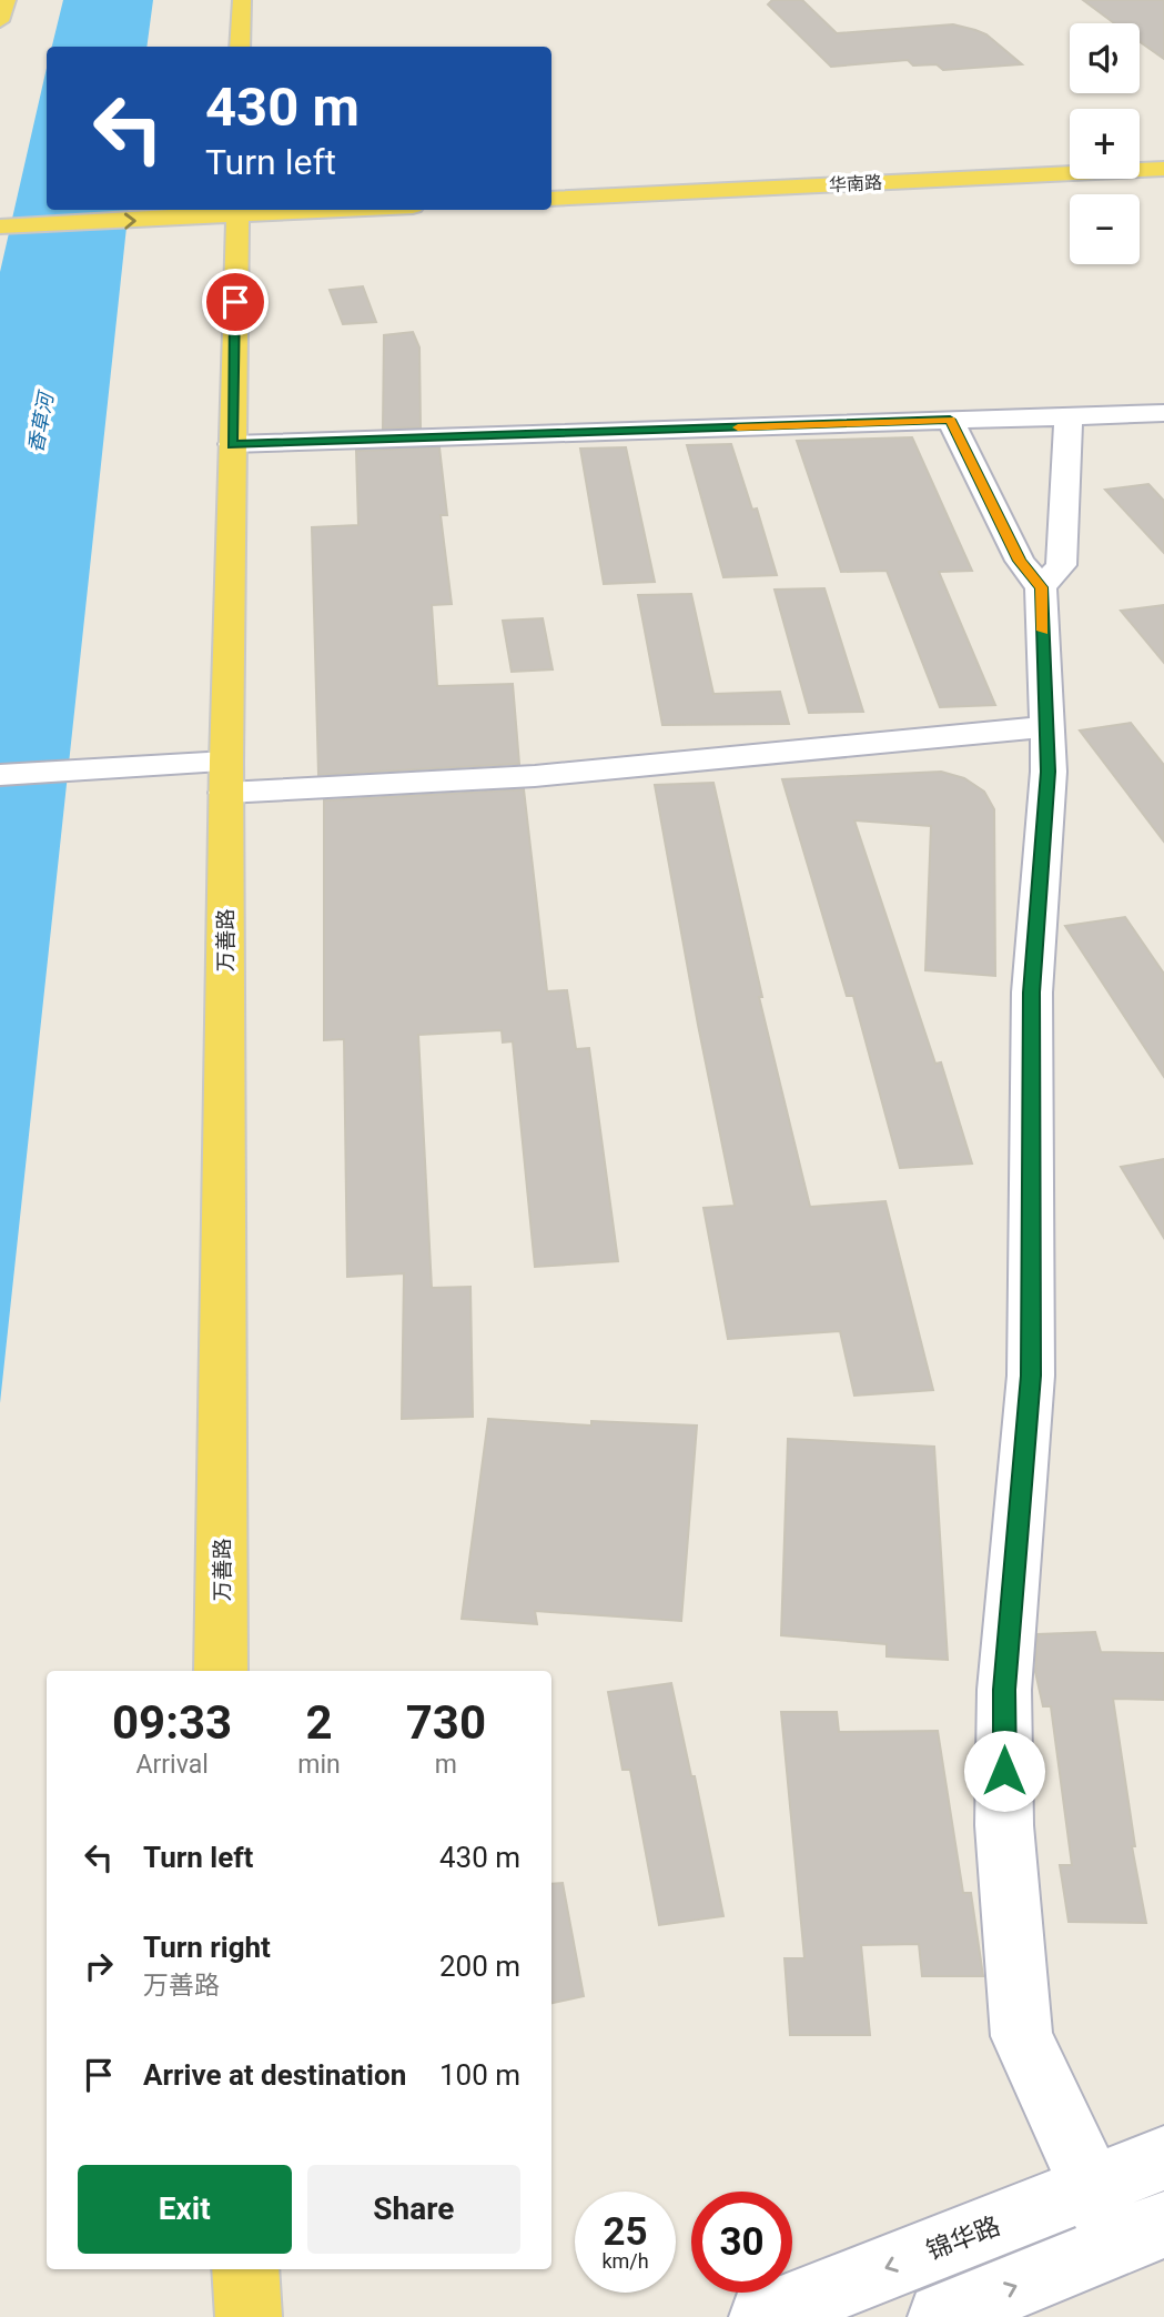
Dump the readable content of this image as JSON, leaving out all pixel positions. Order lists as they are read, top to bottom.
{
  "streets": {
    "main road": ["华南路", "万善路"],
    "street": ["锦华路"]
  },
  "water": ["香草河"],
  "page": {
    "map_buttons": ["+", "−"],
    "turn": ["430 m", "Turn left"],
    "eta": [
      "09:33",
      "Arrival",
      "2",
      "min",
      "730",
      "m"
    ],
    "list": [
      {
        "name": "Turn left",
        "value": "430 m"
      },
      {
        "name": "Turn right",
        "note": "万善路",
        "value": "200 m"
      },
      {
        "name": "Arrive at destination",
        "value": "100 m"
      }
    ],
    "buttons": ["Exit", "Share"],
    "speed": "25 km/h",
    "limit": "30"
  }
}
